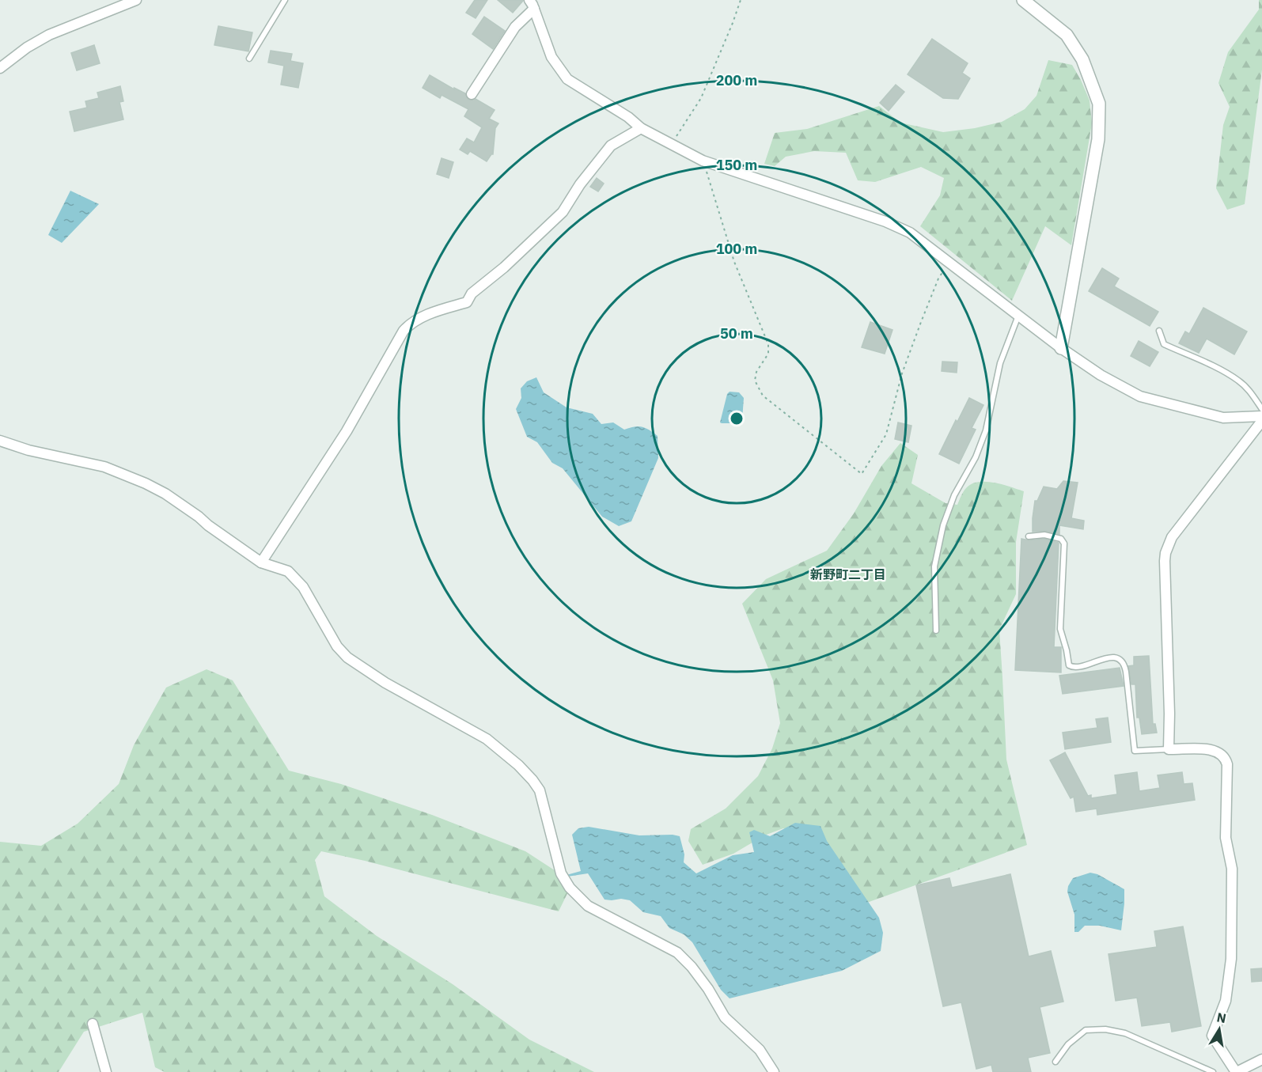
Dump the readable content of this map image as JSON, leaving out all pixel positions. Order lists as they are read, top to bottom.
{
  "districts": ["新野町二丁目"],
  "north": "top",
  "rings": [
    "200 m",
    "150 m",
    "100 m",
    "50 m"
  ]
}
